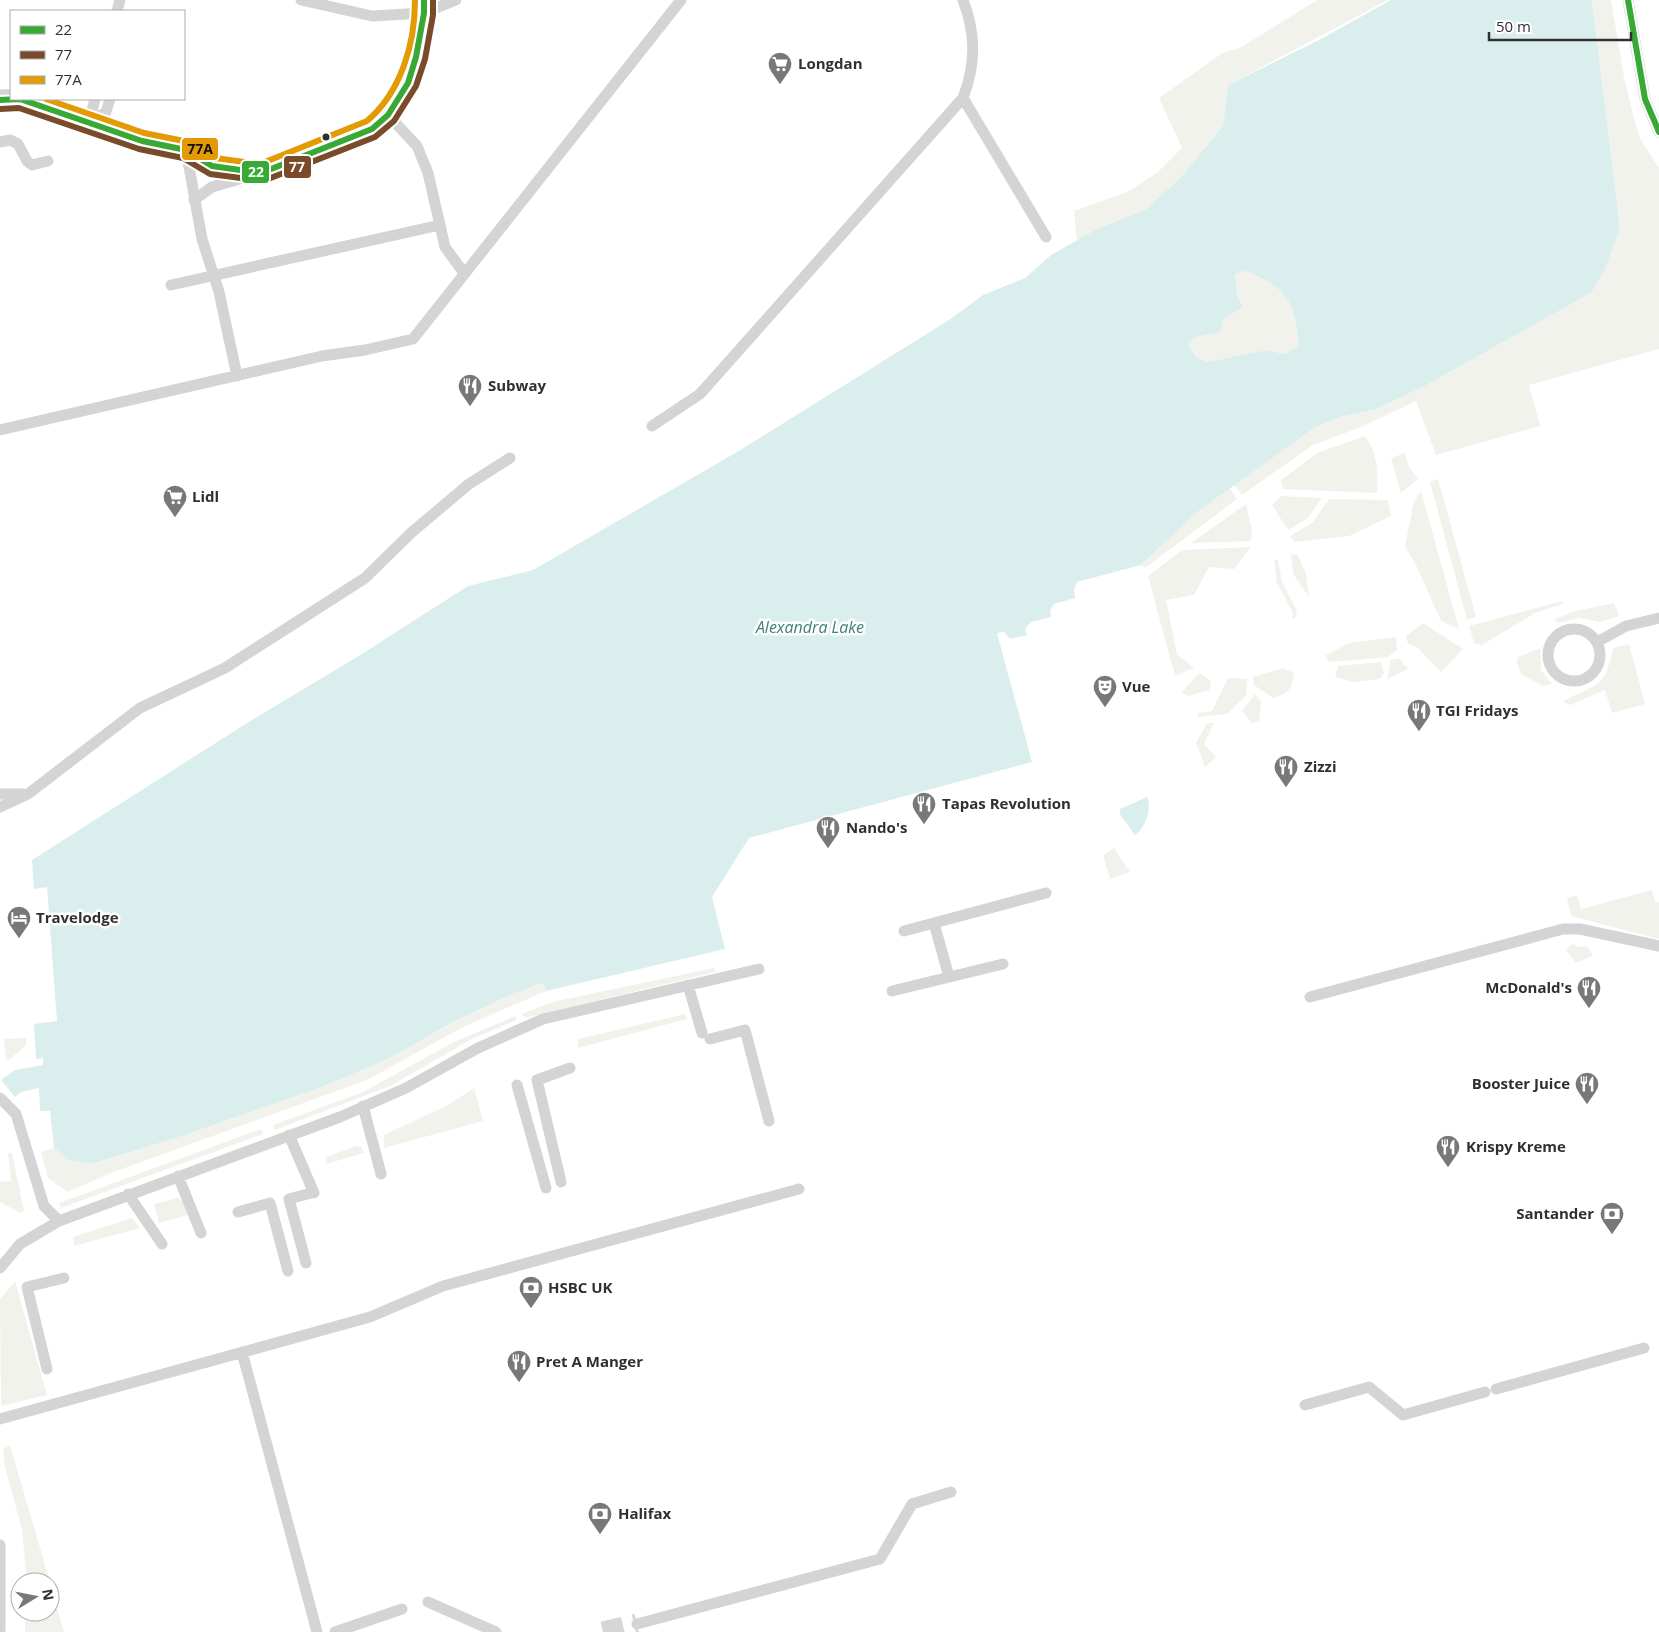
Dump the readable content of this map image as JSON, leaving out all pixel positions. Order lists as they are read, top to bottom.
{
  "water": ["Alexandra Lake"],
  "places": {
    "supermarket": ["Longdan", "Lidl"],
    "restaurant": [
      "Subway",
      "TGI Fridays",
      "Zizzi",
      "Tapas Revolution",
      "Nando's",
      "McDonald's",
      "Booster Juice",
      "Krispy Kreme",
      "Pret A Manger"
    ],
    "theatre": ["Vue"],
    "hotel": ["Travelodge"],
    "bank": ["Santander", "HSBC UK", "Halifax"]
  },
  "lines": ["transit line 22", "transit line 77", "transit line 77A"],
  "legend": ["22", "77", "77A"],
  "scale_bar": "50 m",
  "north": "right"
}
